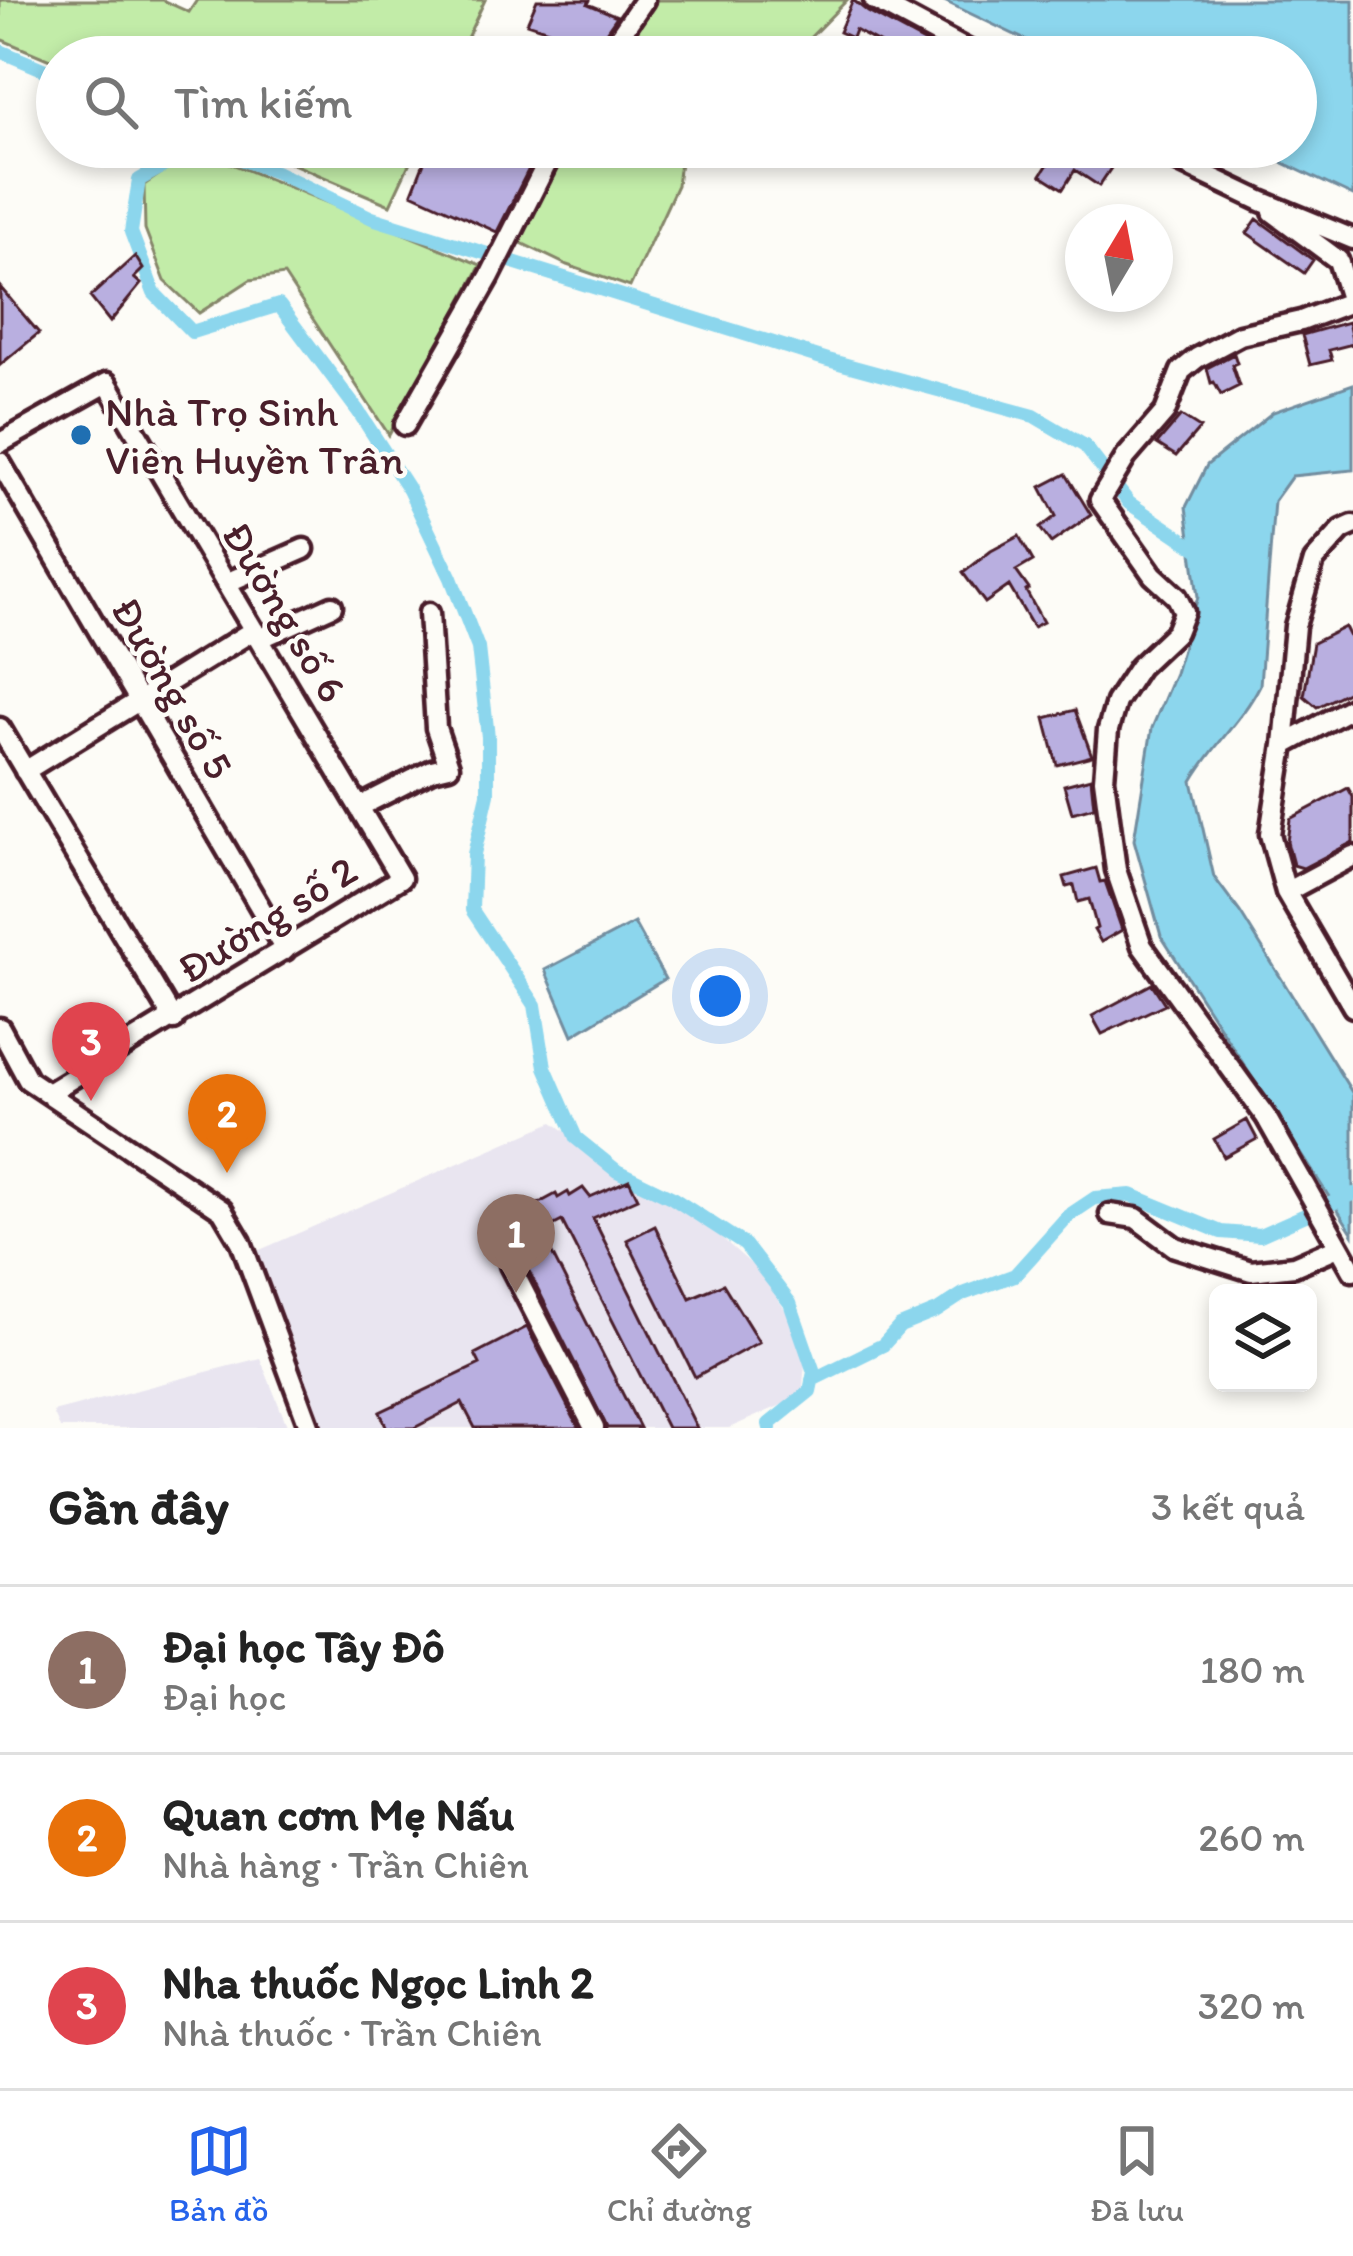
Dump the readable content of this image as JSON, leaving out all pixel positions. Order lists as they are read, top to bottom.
{
  "streets": {
    "street": ["Đường số 6", "Đường số 5", "Đường số 2"]
  },
  "crossings": [
    ["Đường số 6", "Đường số 2"],
    ["Đường số 5", "Đường số 2"]
  ],
  "places": ["Nhà Trọ Sinh Viên Huyền Trân"],
  "north": "top",
  "page": {
    "search": "Tìm kiếm",
    "pins": ["3", "2", "1"],
    "heading": ["Gần đây", "3 kết quả"],
    "list": [
      {
        "mark": "1",
        "name": "Đại học Tây Đô",
        "note": "Đại học",
        "value": "180 m"
      },
      {
        "mark": "2",
        "name": "Quan cơm Mẹ Nấu",
        "note": "Nhà hàng · Trần Chiên",
        "value": "260 m"
      },
      {
        "mark": "3",
        "name": "Nha thuốc Ngọc Linh 2",
        "note": "Nhà thuốc · Trần Chiên",
        "value": "320 m"
      }
    ],
    "nav": ["Bản đồ", "Chỉ đường", "Đã lưu"]
  }
}
